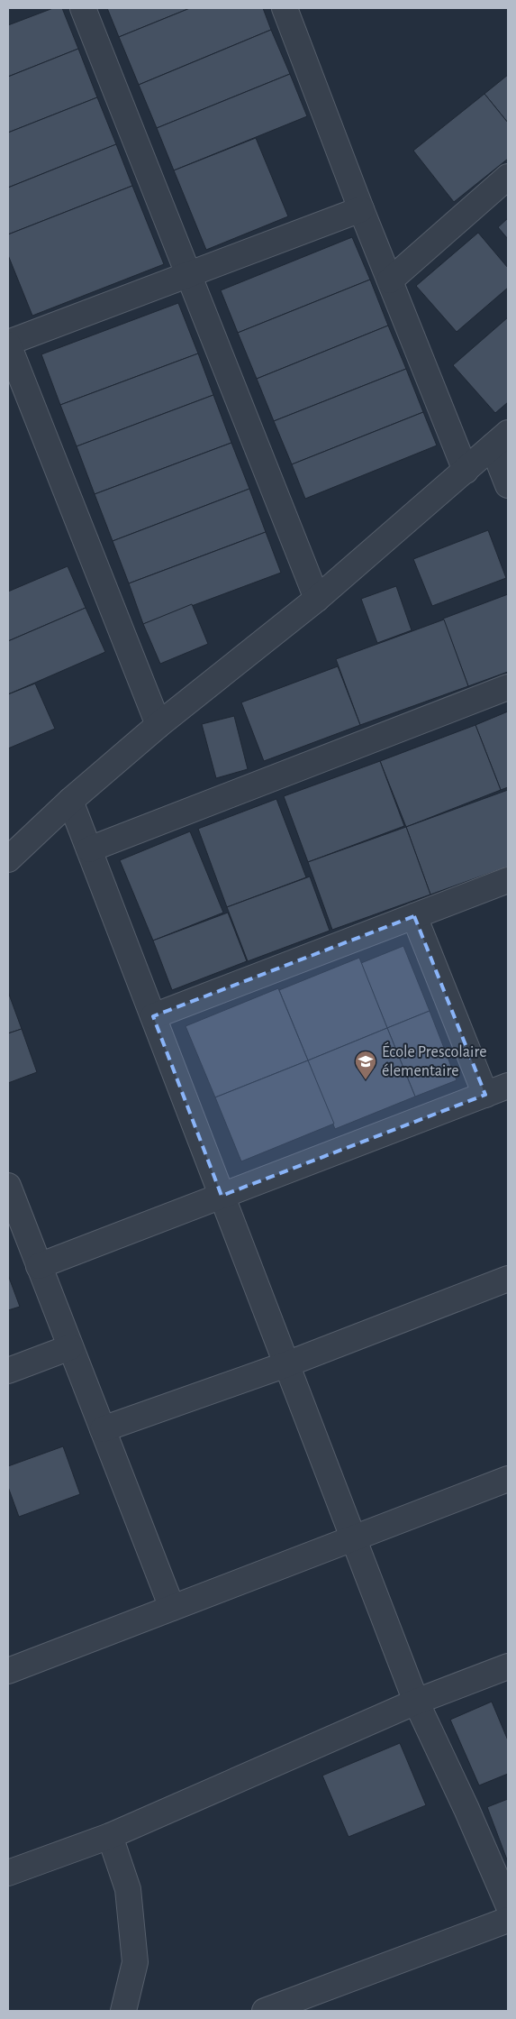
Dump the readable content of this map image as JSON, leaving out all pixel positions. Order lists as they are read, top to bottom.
{
  "places": {
    "school or university": ["École Prescolaire élementaire"]
  }
}
